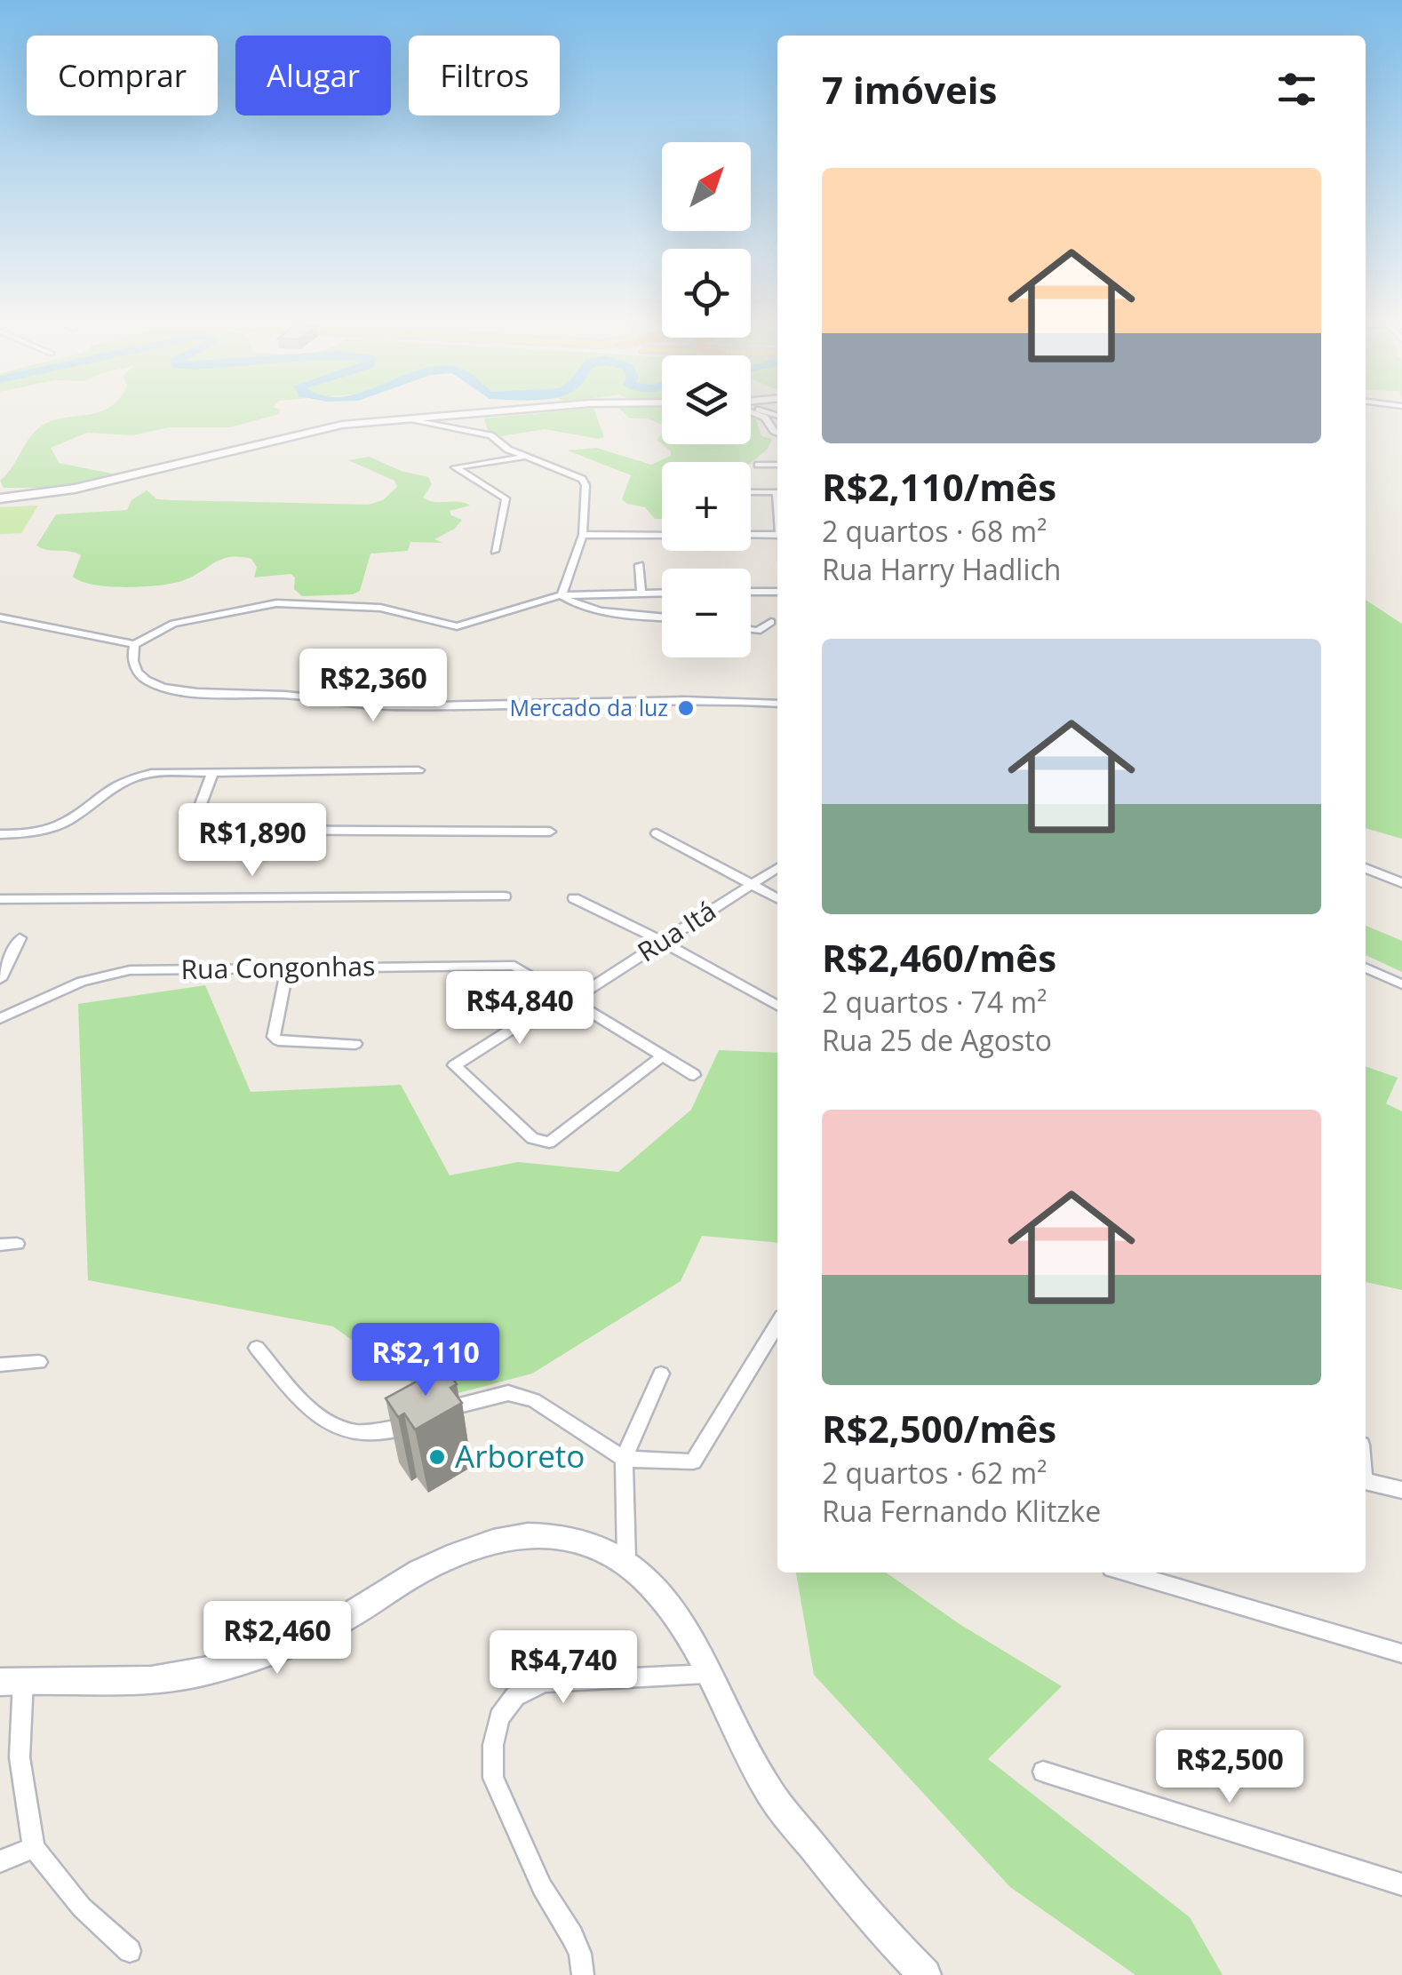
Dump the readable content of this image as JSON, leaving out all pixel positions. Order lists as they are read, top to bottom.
{
  "streets": {
    "street": ["Rua Itá", "Rua Congonhas"]
  },
  "crossings": [
    ["Rua Itá", "Rua Congonhas"]
  ],
  "places": ["Mercado da luz", "Arboreto"],
  "north": "top right",
  "page": {
    "chip": ["Comprar", "Alugar", "Filtros"],
    "heading": "7 imóveis",
    "map_buttons": ["+", "−"],
    "list": [
      {
        "name": "R$2,110/mês",
        "note": "2 quartos · 68 m² · Rua Harry Hadlich"
      },
      {
        "name": "R$2,460/mês",
        "note": "2 quartos · 74 m² · Rua 25 de Agosto"
      },
      {
        "name": "R$2,500/mês",
        "note": "2 quartos · 62 m² · Rua Fernando Klitzke"
      }
    ],
    "price": [
      "R$2,360",
      "R$1,890",
      "R$4,840",
      "R$2,110",
      "R$2,460",
      "R$4,740",
      "R$2,500"
    ]
  }
}
